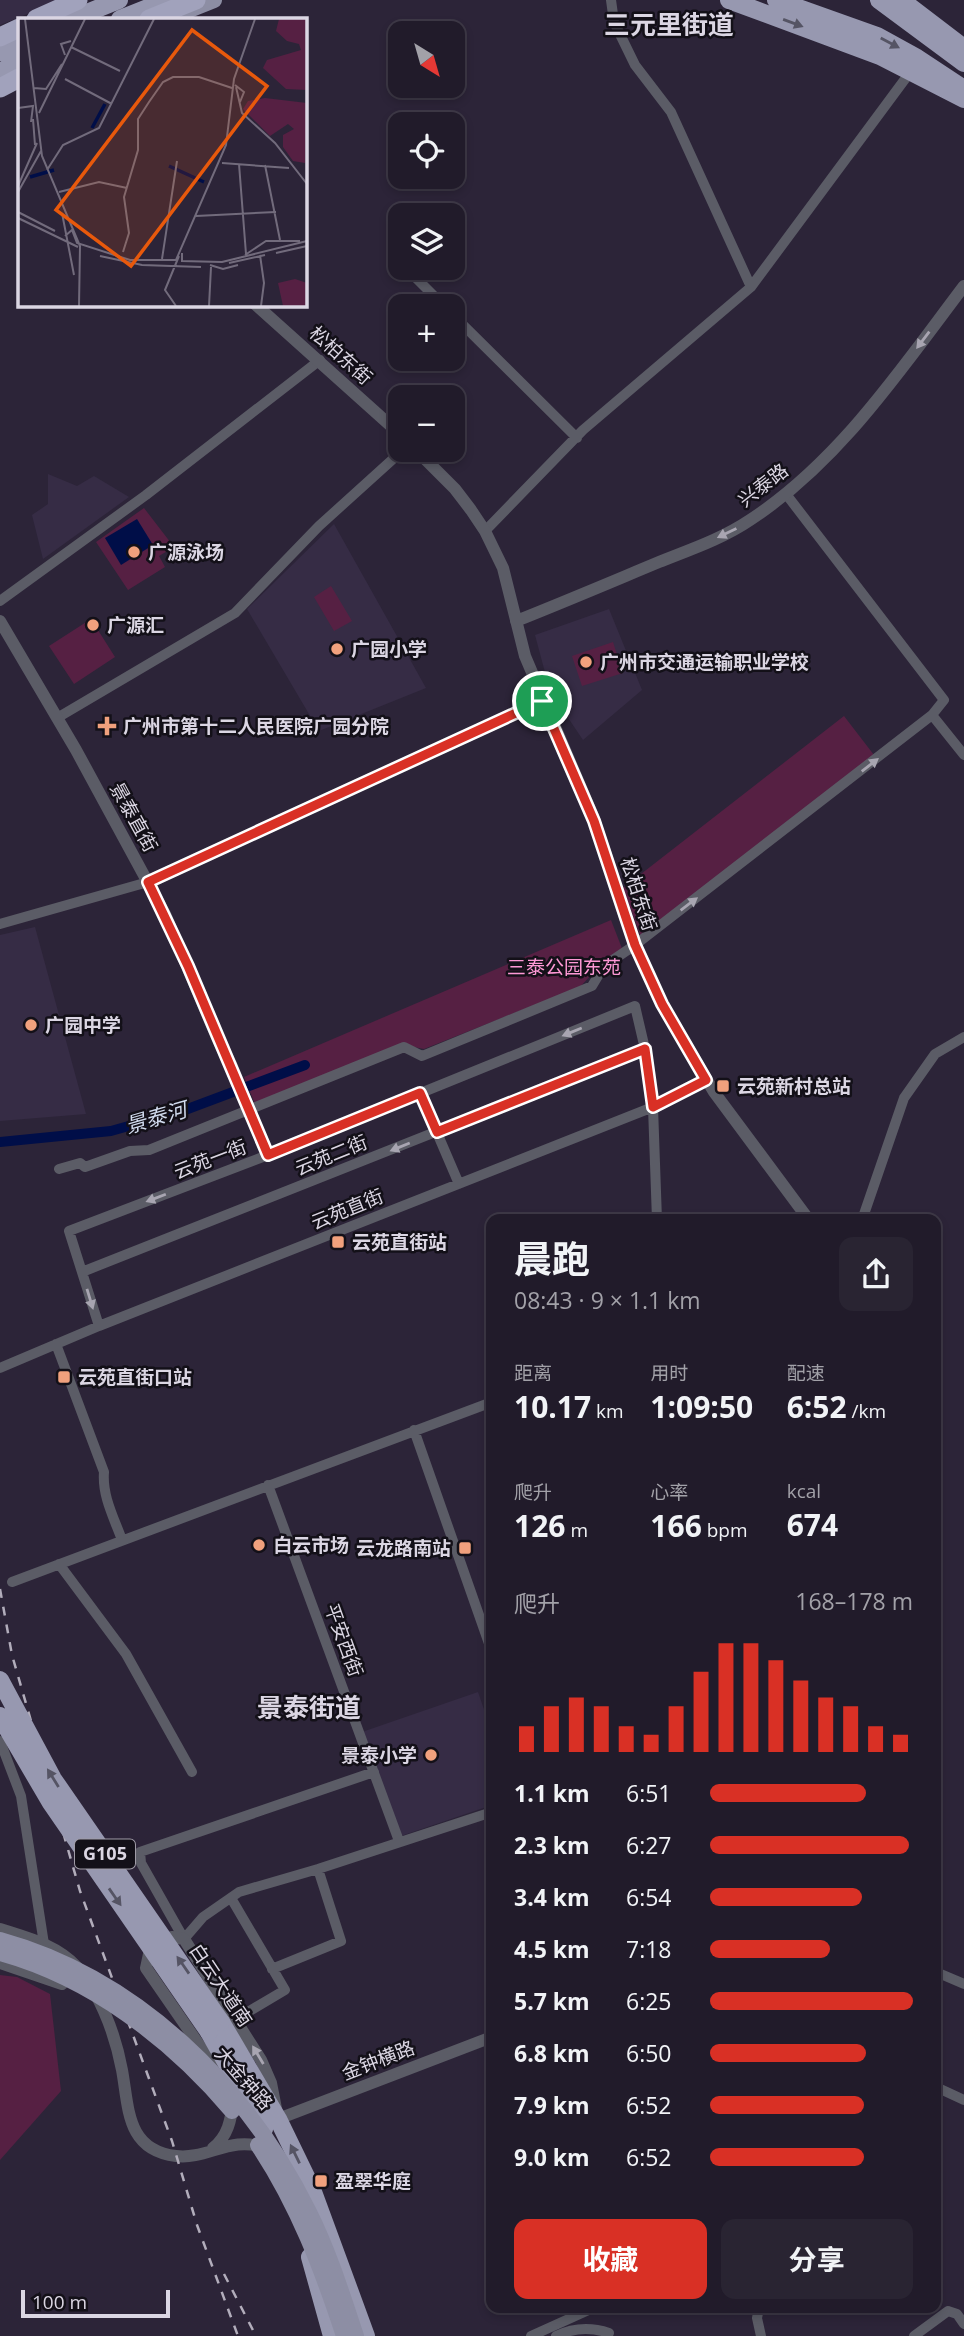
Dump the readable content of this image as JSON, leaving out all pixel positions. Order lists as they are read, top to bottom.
{
  "streets": {
    "highway": ["G105", "白云大道南"],
    "main road": ["大金钟路"],
    "street": [
      "松柏东街",
      "兴泰路",
      "景泰直街",
      "云苑二街",
      "云苑一街",
      "云苑直街",
      "平安西街",
      "金钟横路"
    ]
  },
  "crossings": [
    ["松柏东街", "兴泰路"],
    ["松柏东街", "云苑直街"],
    ["景泰直街", "云苑一街"],
    ["云苑二街", "云苑一街"],
    ["白云大道南", "金钟横路"]
  ],
  "one_way": ["兴泰路"],
  "districts": ["三元里街道", "景泰街道"],
  "water": ["景泰河"],
  "parks": ["三泰公园东苑"],
  "places": {
    "other": [
      "广源泳场",
      "广源汇",
      "广园小学",
      "广州市交通运输职业学校",
      "广园中学",
      "白云市场",
      "景泰小学"
    ],
    "health": ["广州市第十二人民医院广园分院"],
    "transit": [
      "云苑新村总站",
      "云苑直街站",
      "云苑直街口站",
      "云龙路南站",
      "盈翠华庭"
    ]
  },
  "scale_bar": "100 m",
  "north": "bottom right",
  "page": {
    "map_buttons": ["+", "−"],
    "heading": ["晨跑", "08:43 · 9 × 1.1 km"],
    "stats": [
      ["距离", "10.17 km"],
      ["用时", "1:09:50"],
      ["配速", "6:52 /km"],
      ["爬升", "126 m"],
      ["心率", "166 bpm"],
      ["kcal", "674"]
    ],
    "chart": ["爬升", "168–178 m"],
    "list": [
      {
        "name": "1.1 km",
        "note": "6:51"
      },
      {
        "name": "2.3 km",
        "note": "6:27"
      },
      {
        "name": "3.4 km",
        "note": "6:54"
      },
      {
        "name": "4.5 km",
        "note": "7:18"
      },
      {
        "name": "5.7 km",
        "note": "6:25"
      },
      {
        "name": "6.8 km",
        "note": "6:50"
      },
      {
        "name": "7.9 km",
        "note": "6:52"
      },
      {
        "name": "9.0 km",
        "note": "6:52"
      }
    ],
    "buttons": ["收藏", "分享"],
    "scale": "100 m"
  }
}
